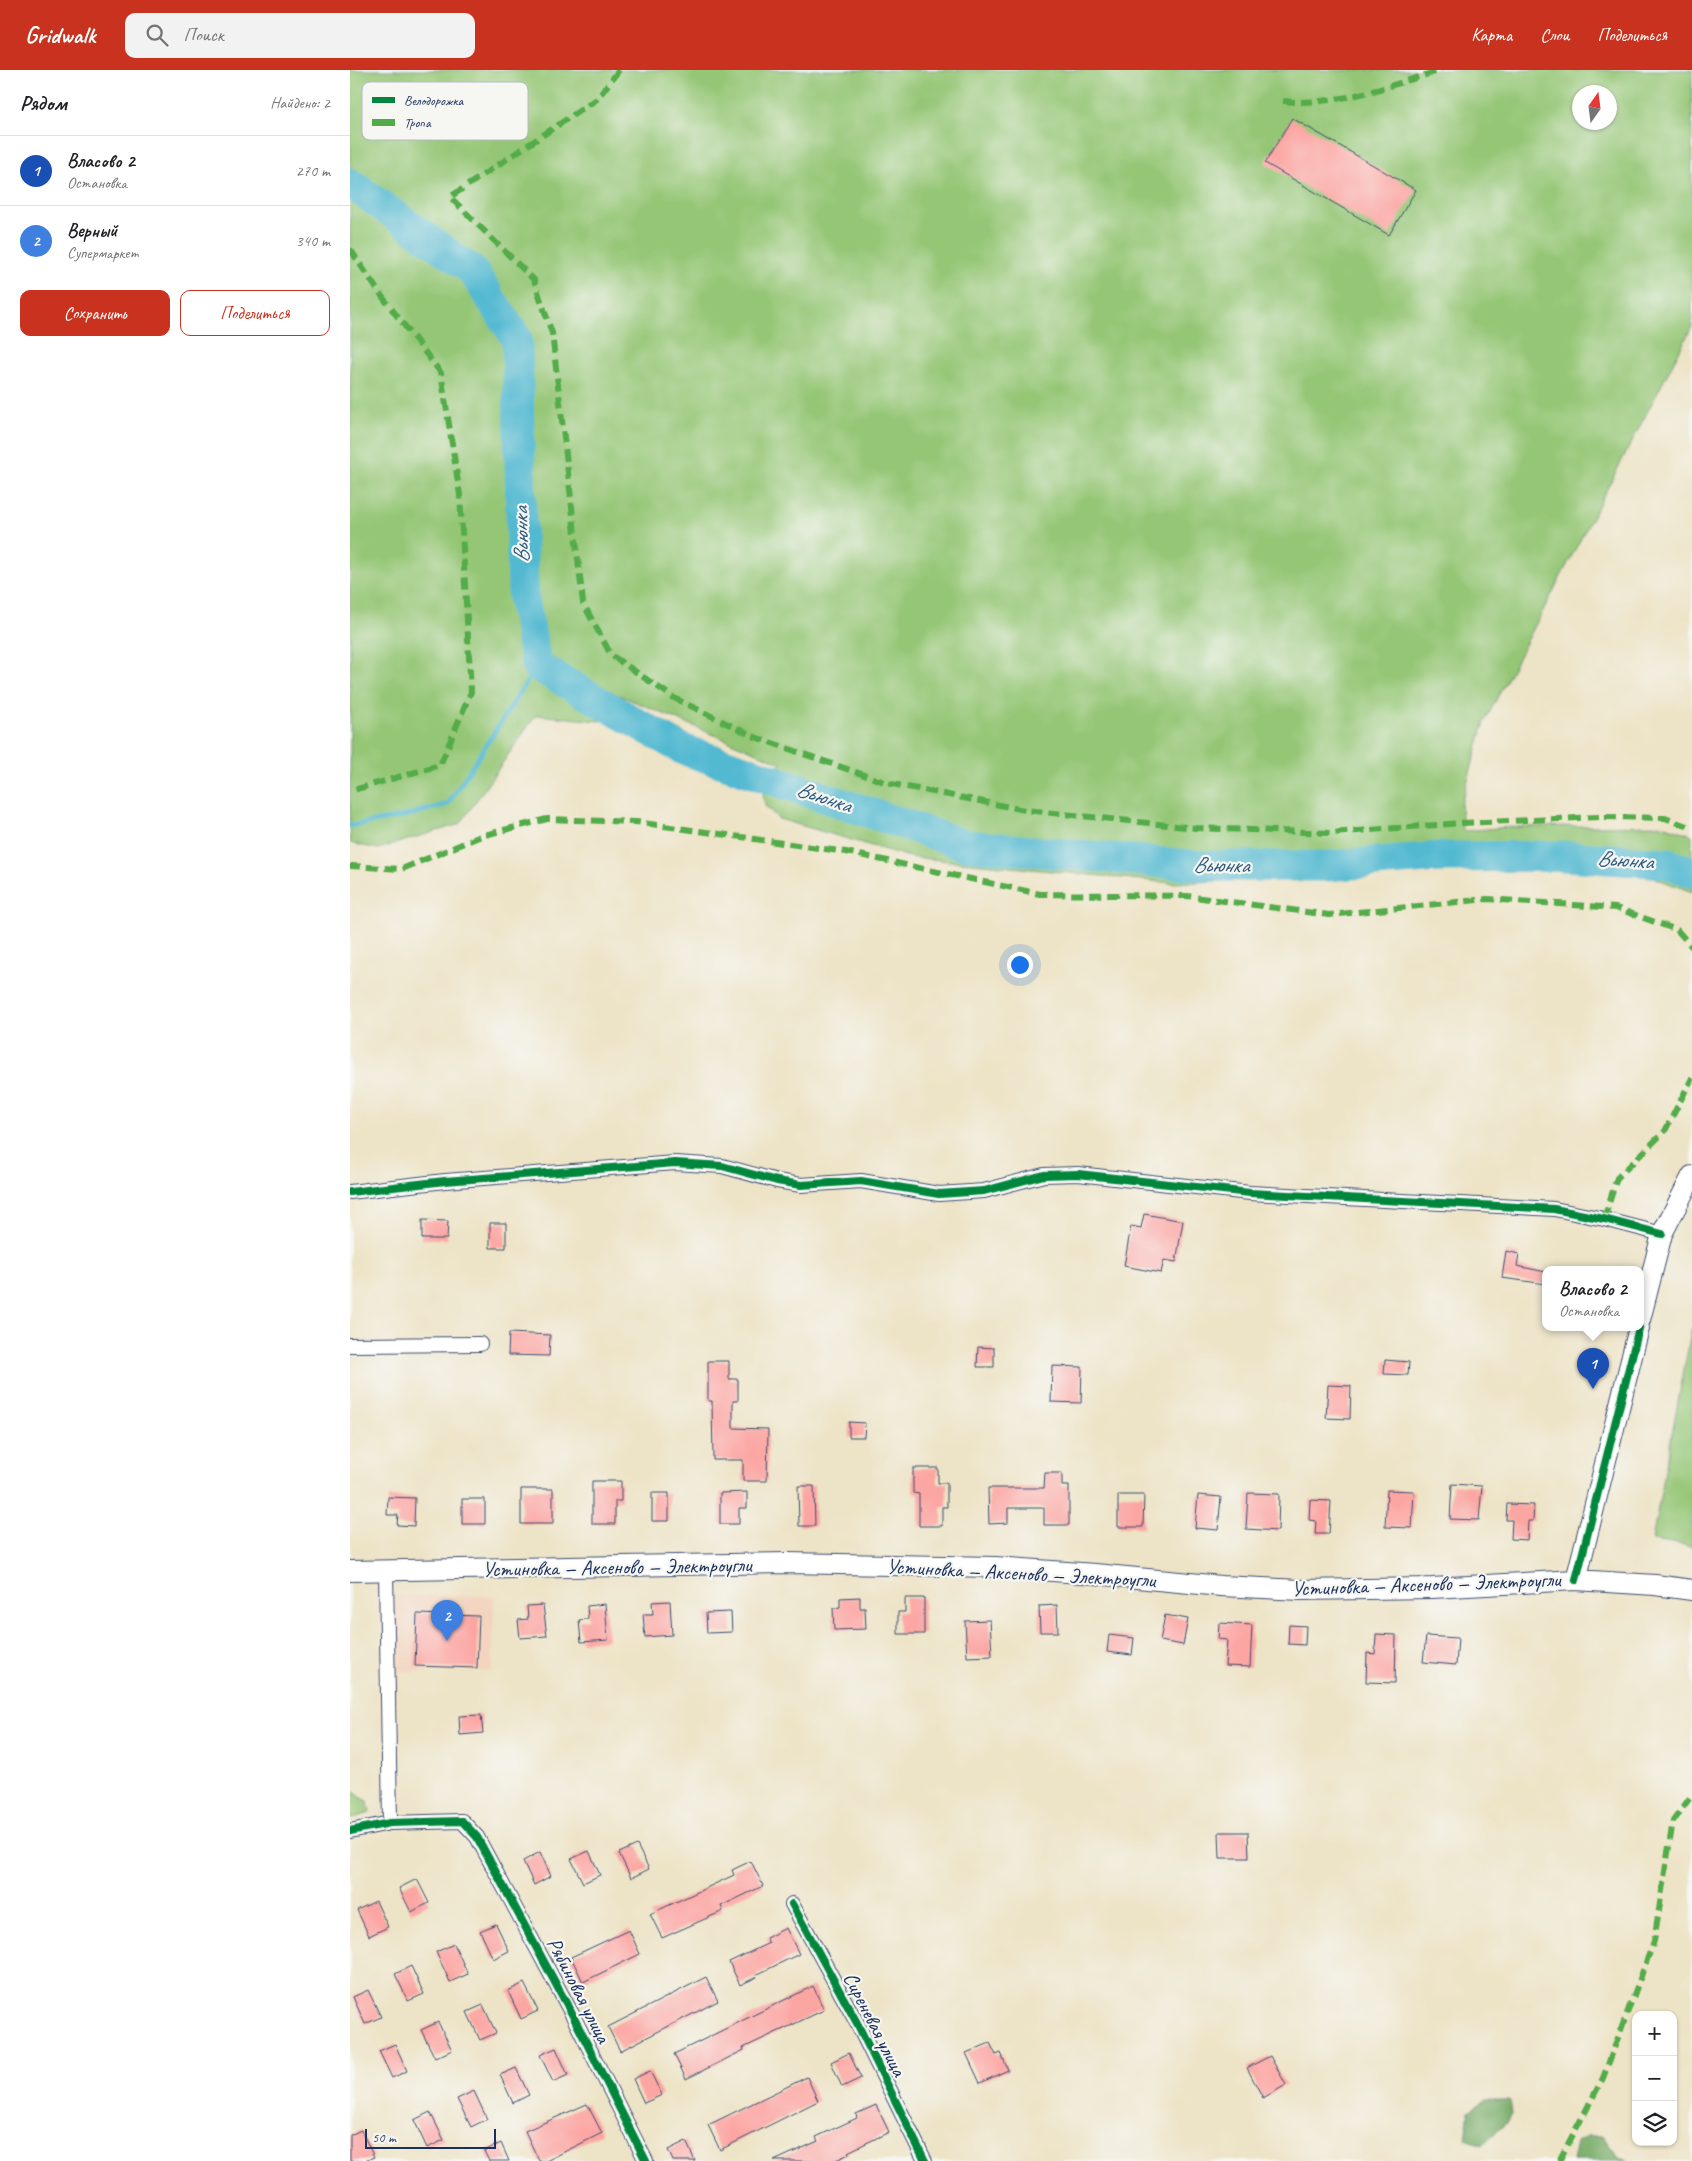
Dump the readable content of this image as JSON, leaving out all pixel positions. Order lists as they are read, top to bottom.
{
  "streets": {
    "main road": ["Устиновка — Аксеново — Электроугли"],
    "street": ["Рябиновая улица", "Сиреневая улица"]
  },
  "water": ["Вьюнка"],
  "legend": ["Велодорожка", "Тропа"],
  "scale_bar": "50 m",
  "north": "top",
  "page": {
    "header": "Gridwalk",
    "search": "Поиск",
    "nav": ["Карта", "Слои", "Поделиться"],
    "heading": ["Рядом", "Найдено: 2"],
    "list": [
      {
        "mark": "1",
        "name": "Власово 2",
        "note": "Остановка",
        "value": "270 m"
      },
      {
        "mark": "2",
        "name": "Верный",
        "note": "Супермаркет",
        "value": "340 m"
      }
    ],
    "buttons": ["Сохранить", "Поделиться"],
    "popup": ["Власово 2", "Остановка"],
    "pins": ["1", "2"],
    "map_buttons": ["+", "−"],
    "scale": "50 m"
  }
}
